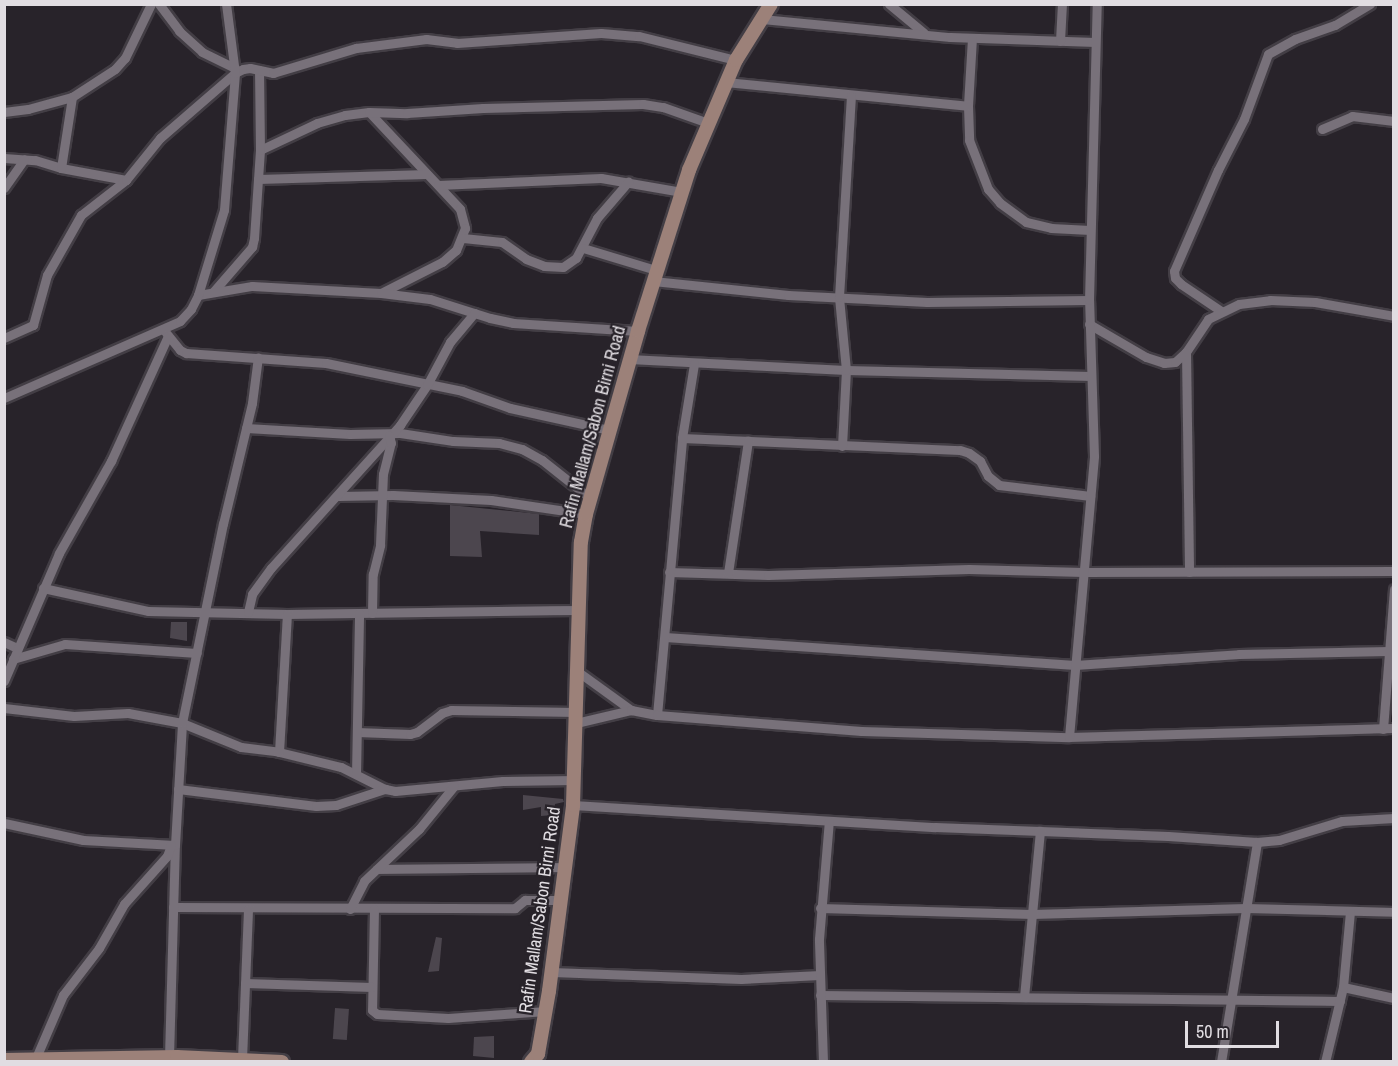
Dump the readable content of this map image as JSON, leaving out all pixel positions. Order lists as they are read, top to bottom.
{
  "streets": {
    "street": ["Rafin Mallam/Sabon Birni Road"]
  },
  "scale_bar": "50 m"
}
